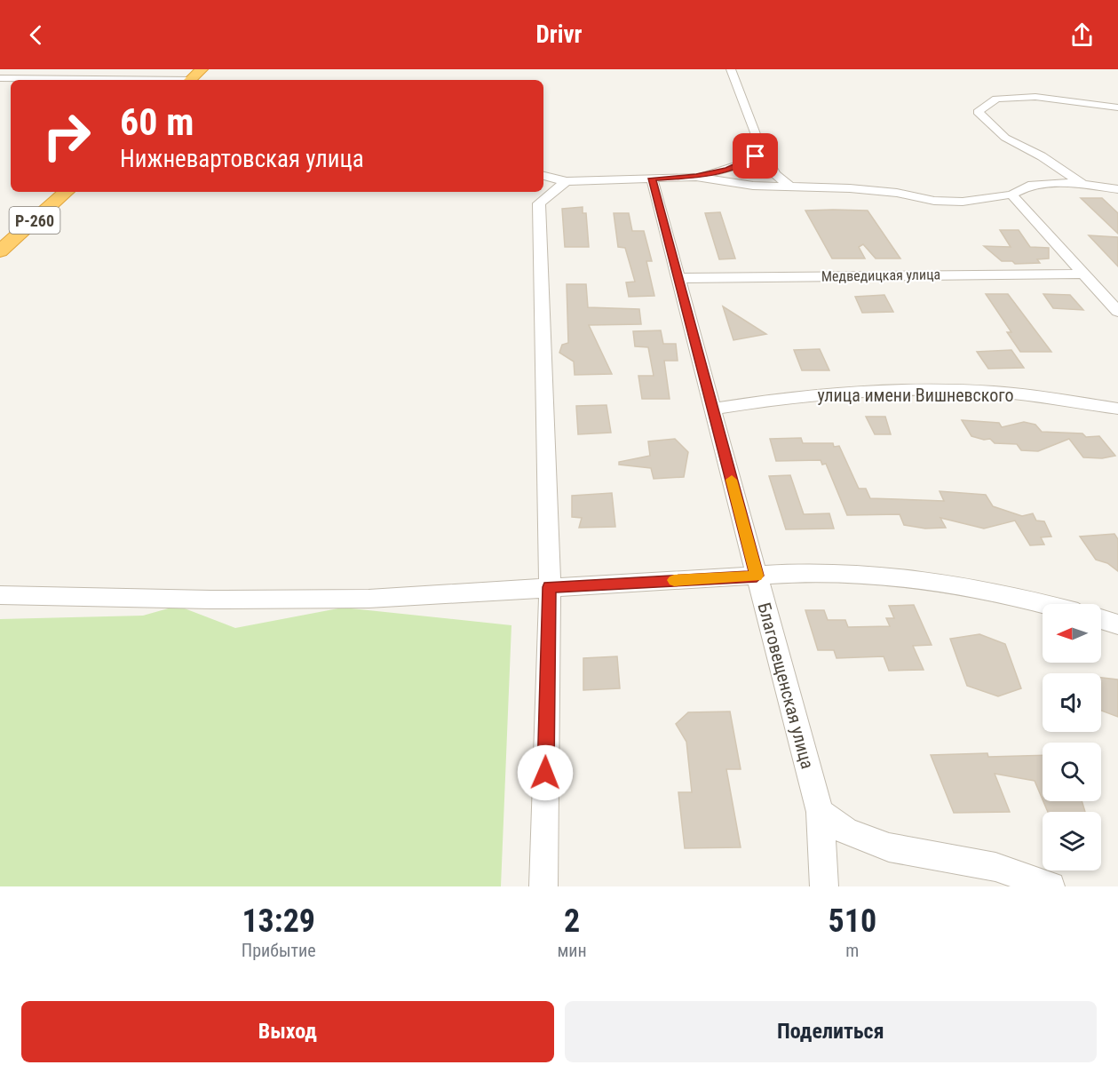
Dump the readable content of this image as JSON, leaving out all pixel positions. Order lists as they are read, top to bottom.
{
  "streets": {
    "highway": ["Р-260"],
    "street": ["Медведицкая улица", "улица имени Вишневского", "Благовещенская улица"]
  },
  "crossings": [
    ["Медведицкая улица", "Благовещенская улица"],
    ["улица имени Вишневского", "Благовещенская улица"]
  ],
  "north": "left",
  "page": {
    "header": "Drivr",
    "turn": ["60 m", "Нижневартовская улица"],
    "eta": [
      "13:29",
      "Прибытие",
      "2",
      "мин",
      "510",
      "m"
    ],
    "buttons": ["Выход", "Поделиться"]
  }
}
